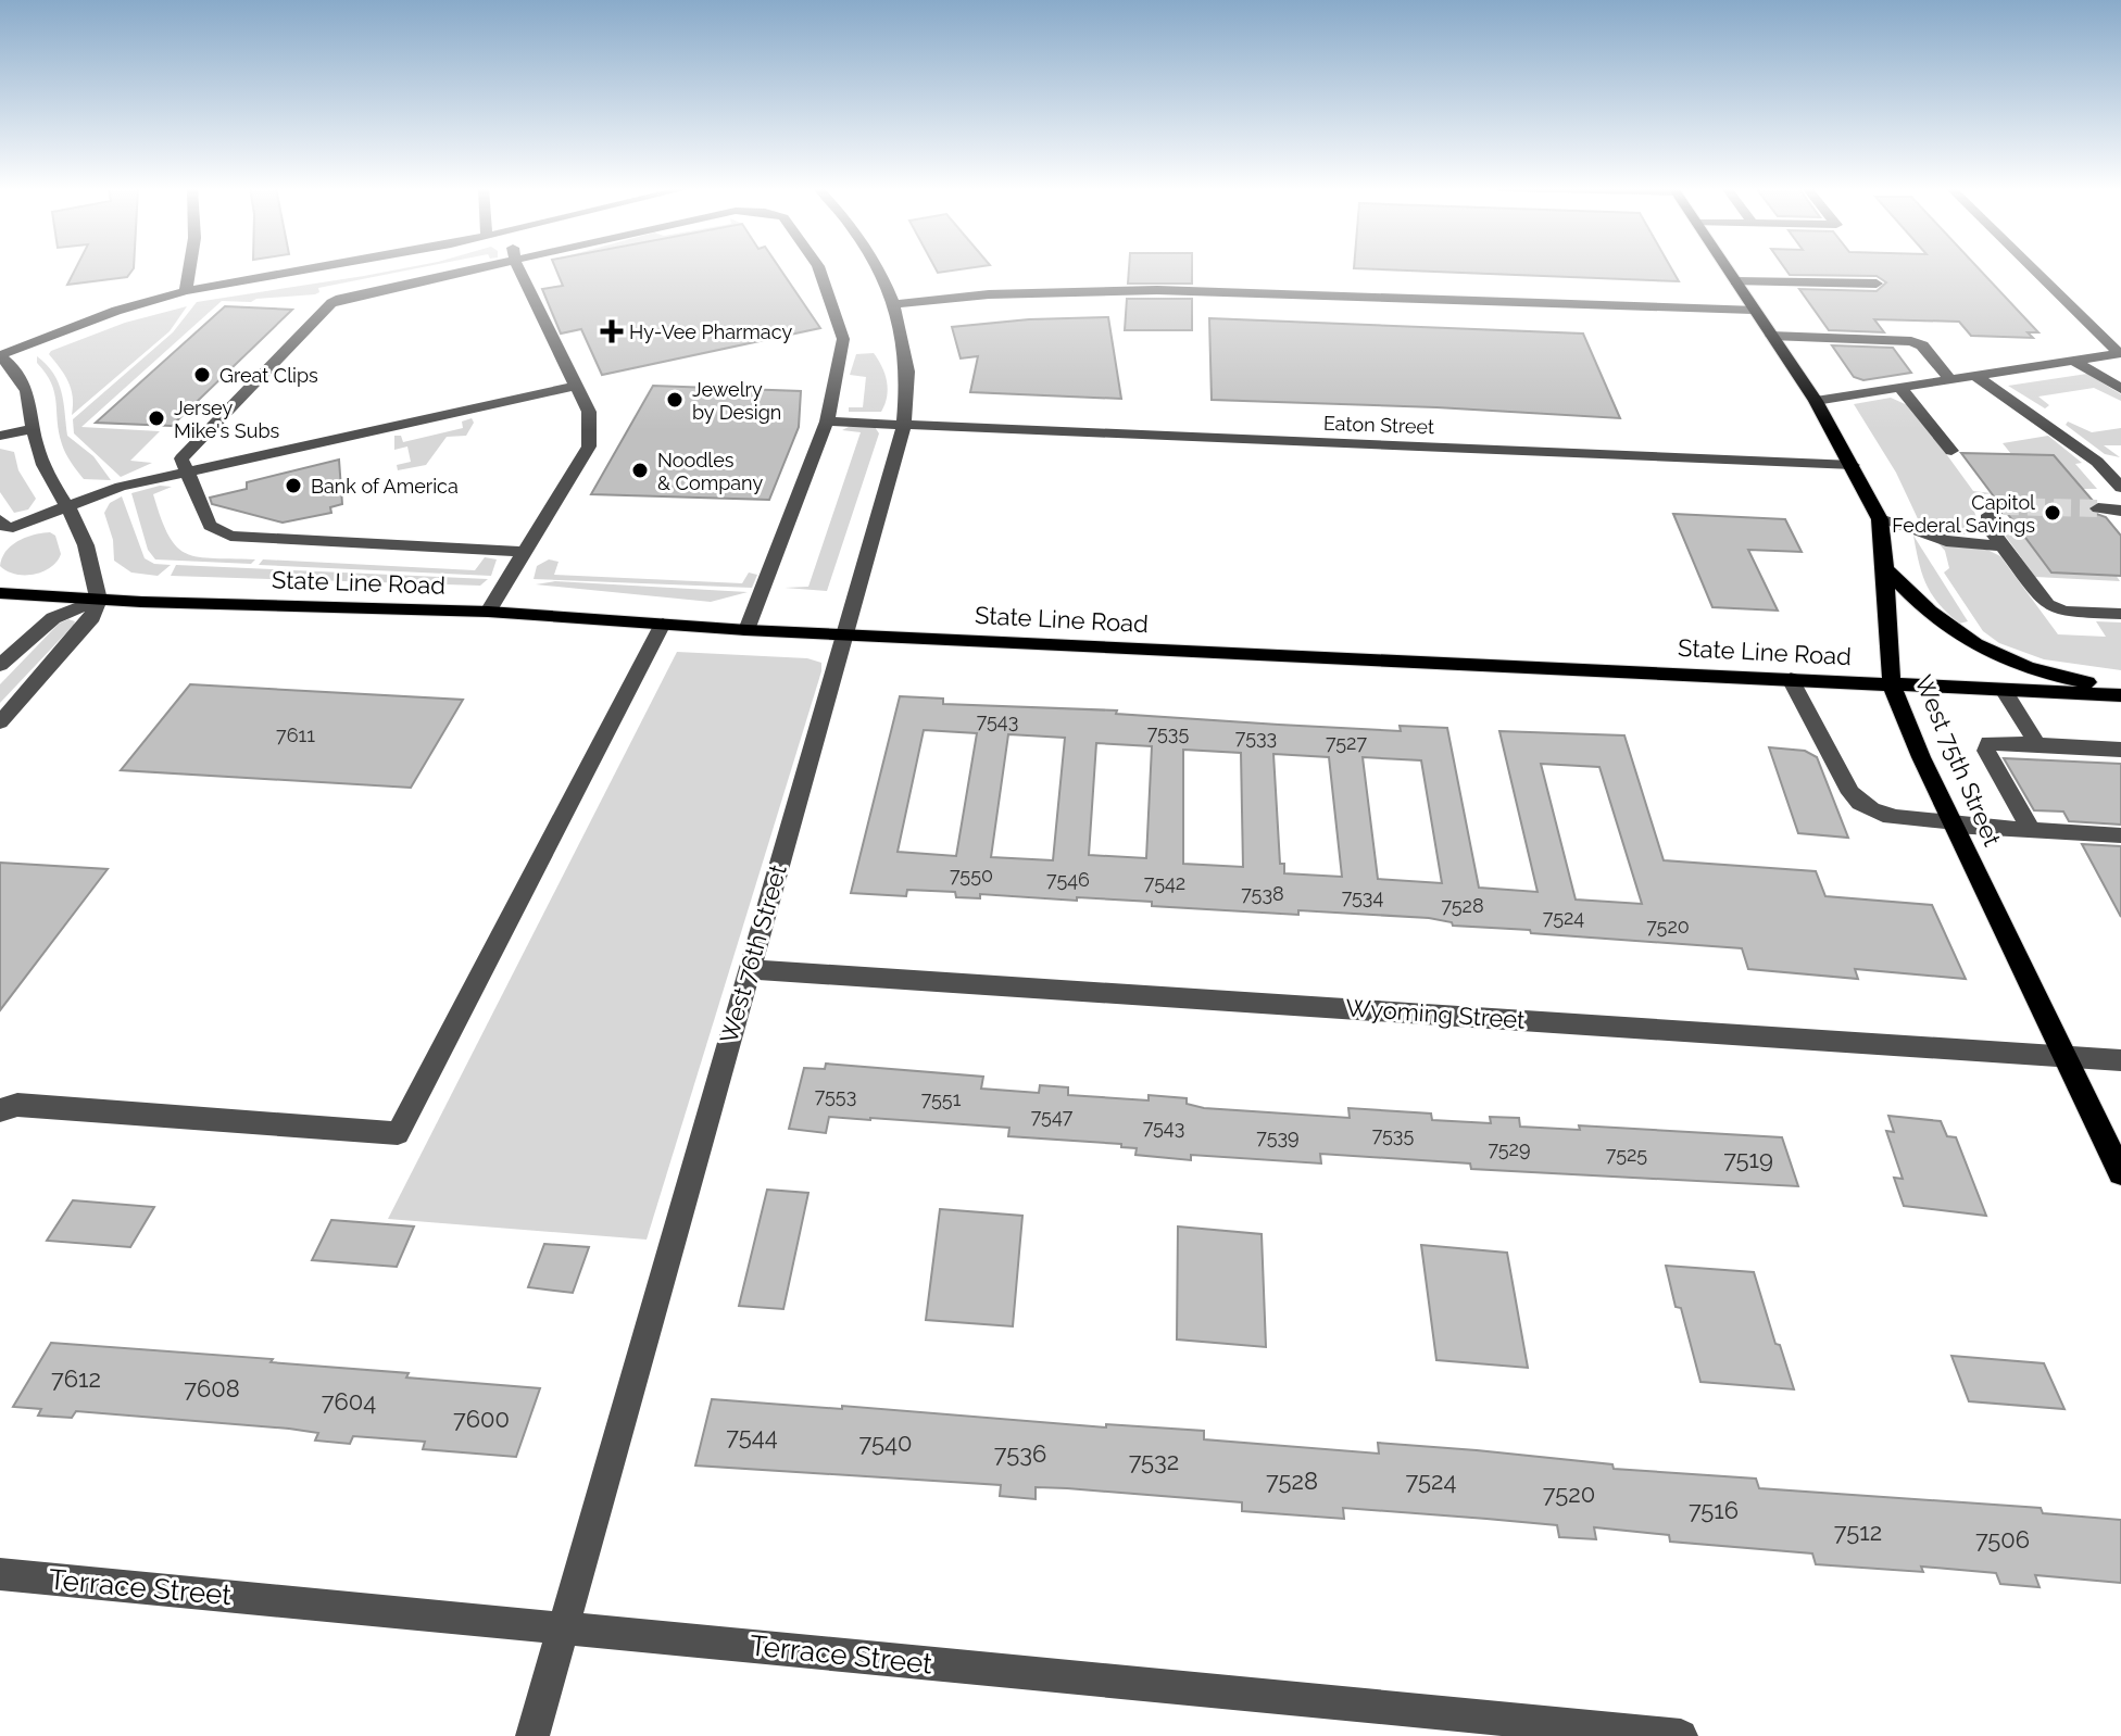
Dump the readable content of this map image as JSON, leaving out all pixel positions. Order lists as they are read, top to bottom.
{
  "streets": {
    "main road": ["State Line Road", "West 75th Street"],
    "street": [
      "Eaton Street",
      "West 76th Street",
      "Wyoming Street",
      "Terrace Street"
    ]
  },
  "crossings": [
    ["Eaton Street", "West 75th Street"],
    ["Eaton Street", "West 76th Street"],
    ["State Line Road", "West 75th Street"],
    ["State Line Road", "West 76th Street"],
    ["West 75th Street", "Wyoming Street"],
    ["West 76th Street", "Wyoming Street"],
    ["West 76th Street", "Terrace Street"]
  ],
  "places": {
    "health": ["Hy-Vee Pharmacy"],
    "other": [
      "Great Clips",
      "Jewelry by Design",
      "Jersey Mike's Subs",
      "Noodles & Company",
      "Bank of America",
      "Capitol Federal Savings"
    ]
  },
  "house_numbers": [
    "7543",
    "7535",
    "7611",
    "7533",
    "7527",
    "7550",
    "7546",
    "7542",
    "7538",
    "7534",
    "7528",
    "7524",
    "7520",
    "7553",
    "7551",
    "7547",
    "7543",
    "7535",
    "7539",
    "7529",
    "7525",
    "7519",
    "7612",
    "7608",
    "7604",
    "7600",
    "7544",
    "7540",
    "7536",
    "7532",
    "7528",
    "7524",
    "7520",
    "7516",
    "7512",
    "7506"
  ]
}
